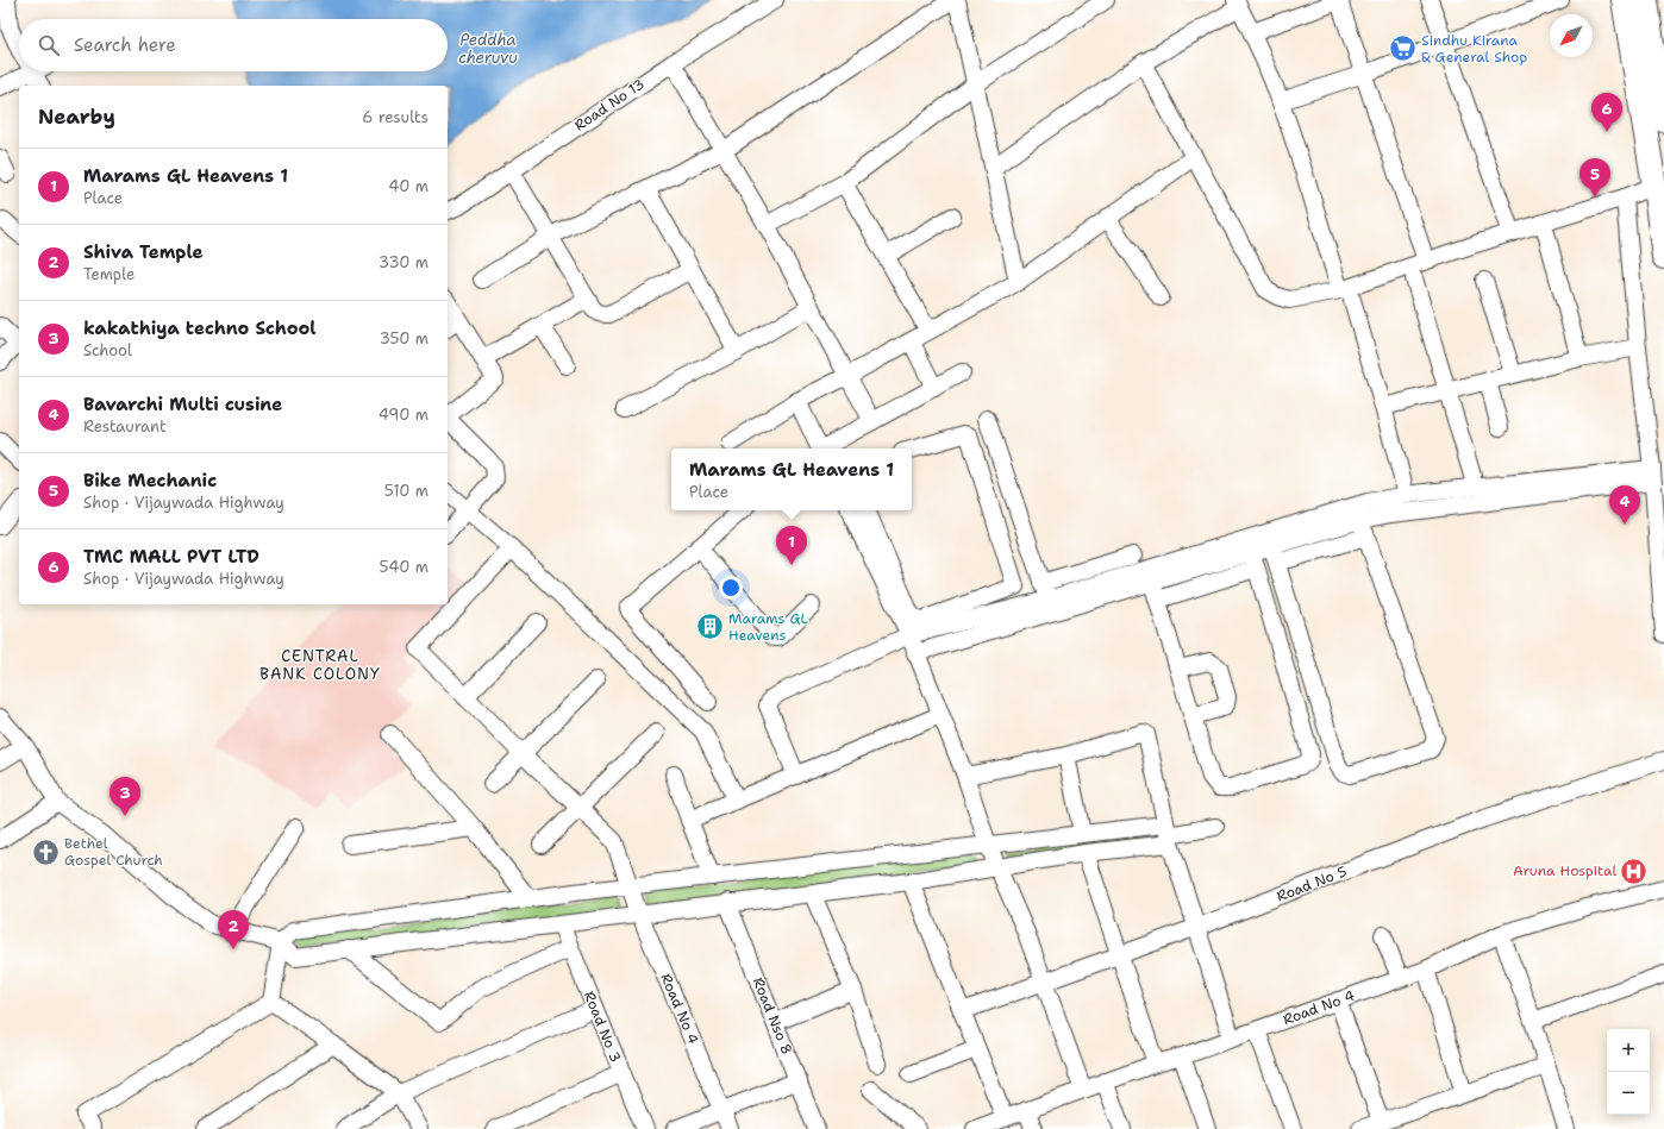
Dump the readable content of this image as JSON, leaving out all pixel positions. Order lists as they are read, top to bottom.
{
  "streets": {
    "street": [
      "Road No 13",
      "Road No 5",
      "Road No 4",
      "Road Nso 8",
      "Road No 3"
    ]
  },
  "districts": ["CENTRAL BANK COLONY"],
  "water": ["Peddha cheruvu"],
  "places": {
    "supermarket": ["Sindhu Kirana & General Shop"],
    "building": ["Marams GL Heavens"],
    "church": ["Bethel Gospel Church"],
    "hospital": ["Aruna Hospital"]
  },
  "north": "bottom left",
  "page": {
    "search": "Search here",
    "heading": ["Nearby", "6 results"],
    "pins": [
      "6",
      "5",
      "4",
      "1",
      "3",
      "2"
    ],
    "list": [
      {
        "mark": "1",
        "name": "Marams GL Heavens 1",
        "note": "Place",
        "value": "40 m"
      },
      {
        "mark": "2",
        "name": "Shiva Temple",
        "note": "Temple",
        "value": "330 m"
      },
      {
        "mark": "3",
        "name": "kakathiya techno School",
        "note": "School",
        "value": "350 m"
      },
      {
        "mark": "4",
        "name": "Bavarchi Multi cusine",
        "note": "Restaurant",
        "value": "490 m"
      },
      {
        "mark": "5",
        "name": "Bike Mechanic",
        "note": "Shop · Vijaywada Highway",
        "value": "510 m"
      },
      {
        "mark": "6",
        "name": "TMC MALL PVT LTD",
        "note": "Shop · Vijaywada Highway",
        "value": "540 m"
      }
    ],
    "popup": ["Marams GL Heavens 1", "Place"],
    "map_buttons": ["+", "−"]
  }
}
